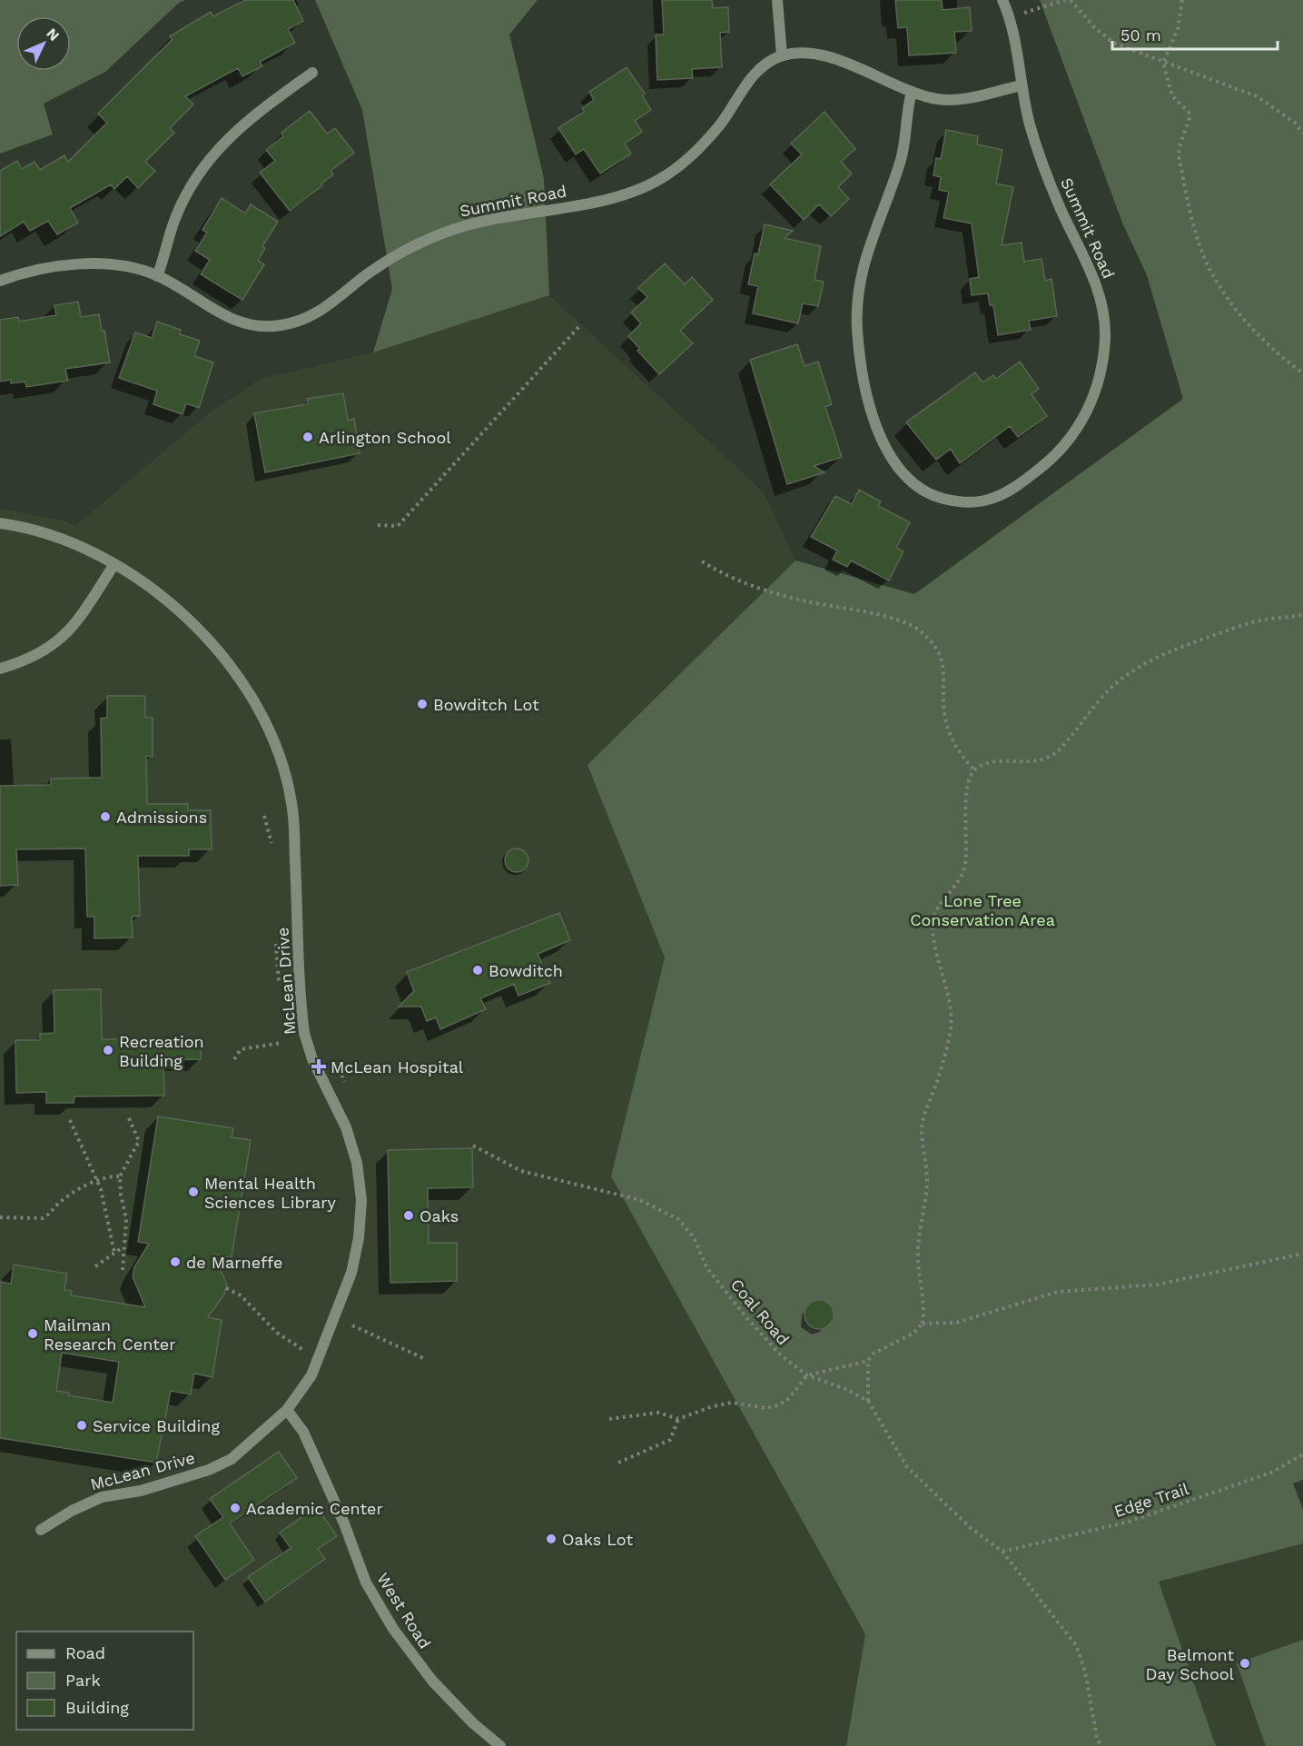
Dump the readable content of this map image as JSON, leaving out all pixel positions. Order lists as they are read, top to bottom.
{
  "streets": {
    "street": ["Summit Road", "McLean Drive", "West Road"],
    "path": ["Coal Road", "Edge Trail"]
  },
  "crossings": [
    ["McLean Drive", "West Road"]
  ],
  "parks": ["Lone Tree Conservation Area"],
  "places": {
    "other": [
      "Arlington School",
      "Bowditch Lot",
      "Admissions",
      "Bowditch",
      "Recreation Building",
      "Mental Health Sciences Library",
      "Oaks",
      "de Marneffe",
      "Mailman Research Center",
      "Service Building",
      "Academic Center",
      "Oaks Lot",
      "Belmont Day School"
    ],
    "health": ["McLean Hospital"]
  },
  "legend": ["Road", "Park", "Building"],
  "scale_bar": "50 m",
  "north": "top right"
}
